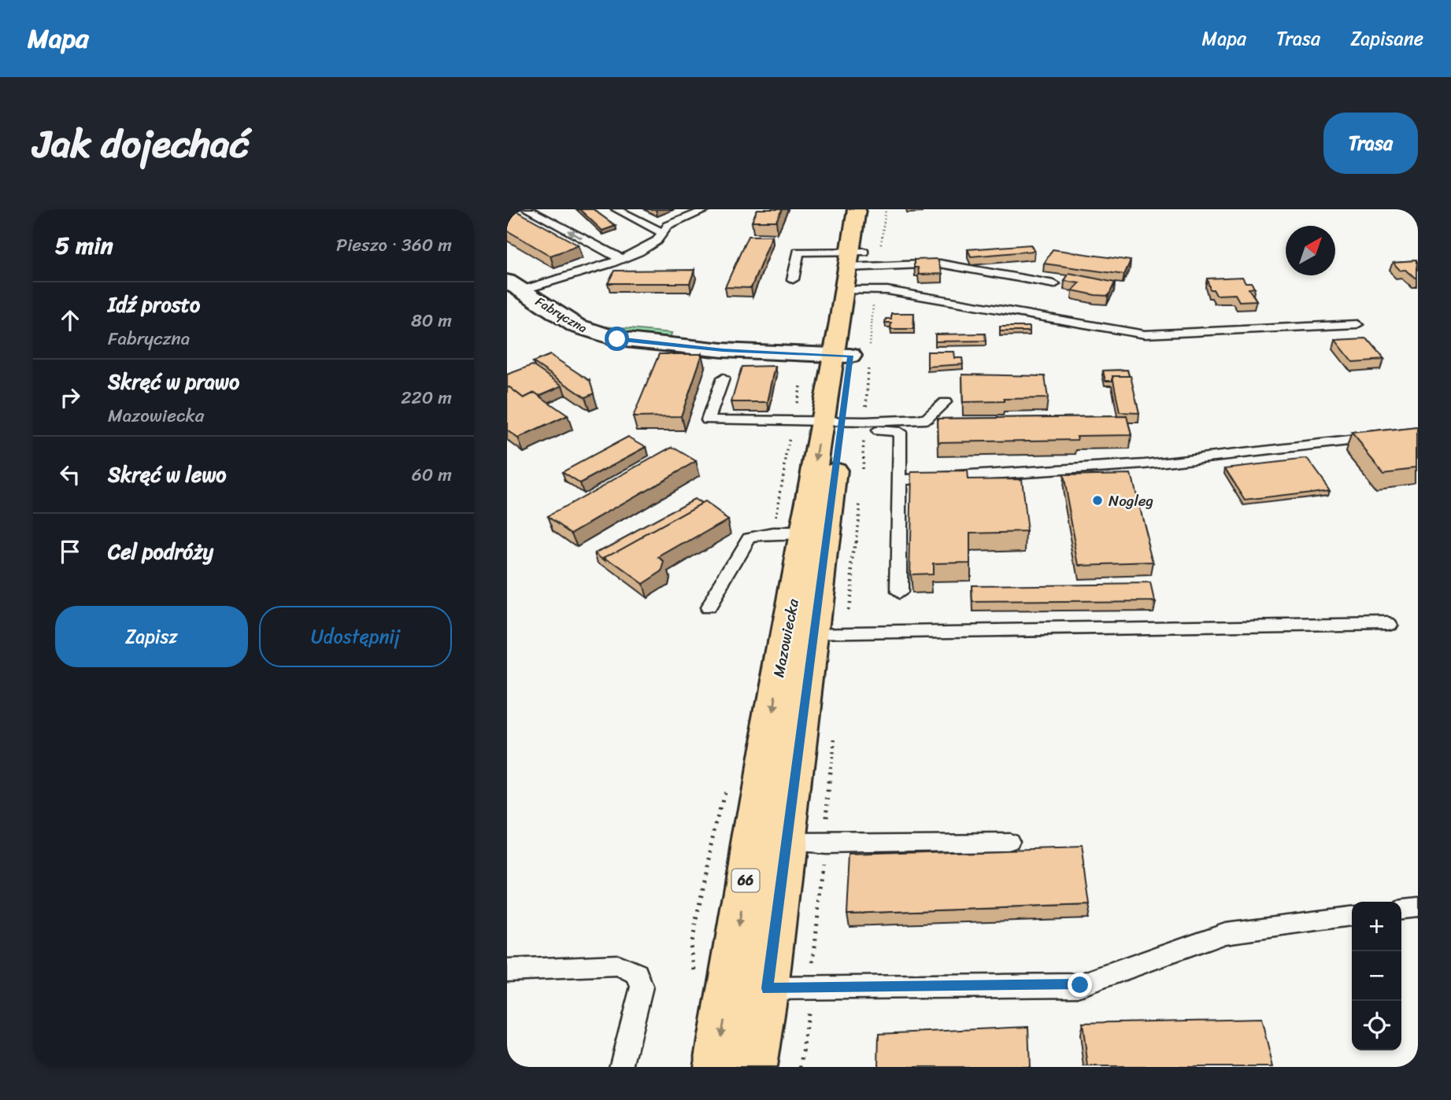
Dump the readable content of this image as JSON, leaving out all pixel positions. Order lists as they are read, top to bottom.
{
  "streets": {
    "main road": ["Mazowiecka", "66"],
    "street": ["Fabryczna"]
  },
  "crossings": [
    ["Fabryczna", "Mazowiecka"]
  ],
  "places": ["Nogleg"],
  "north": "top right",
  "page": {
    "header": "Mapa",
    "nav": ["Mapa", "Trasa", "Zapisane"],
    "title": "Jak dojechać",
    "buttons": [
      "Trasa",
      ["Zapisz", "Udostępnij"]
    ],
    "heading": ["5 min", "Pieszo · 360 m"],
    "list": [
      ["Idź prosto", "Fabryczna", "80 m"],
      ["Skręć w prawo", "Mazowiecka", "220 m"],
      ["Skręć w lewo", "60 m"],
      "Cel podróży"
    ],
    "map_buttons": ["+", "−"]
  }
}
